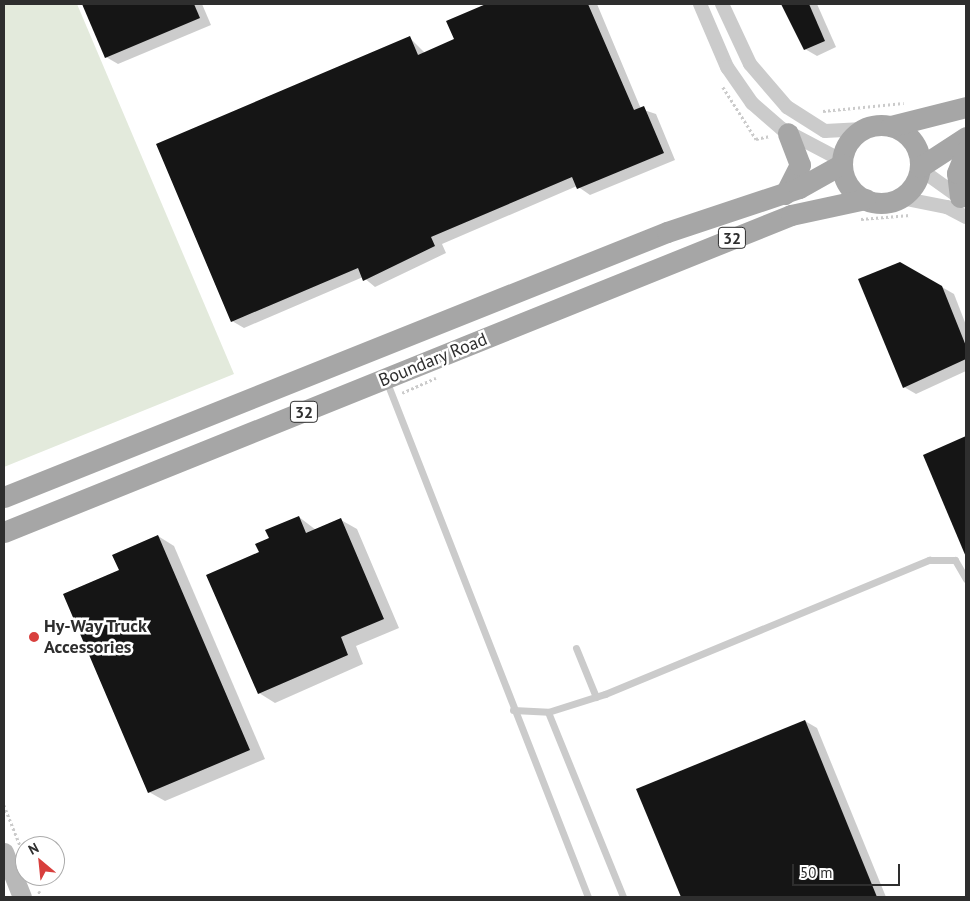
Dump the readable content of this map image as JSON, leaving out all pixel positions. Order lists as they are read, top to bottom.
{
  "streets": {
    "main road": ["32", "Boundary Road"]
  },
  "crossings": [
    ["32", "Boundary Road"]
  ],
  "places": ["Hy-Way Truck Accessories"],
  "scale_bar": "50 m",
  "north": "top left"
}
